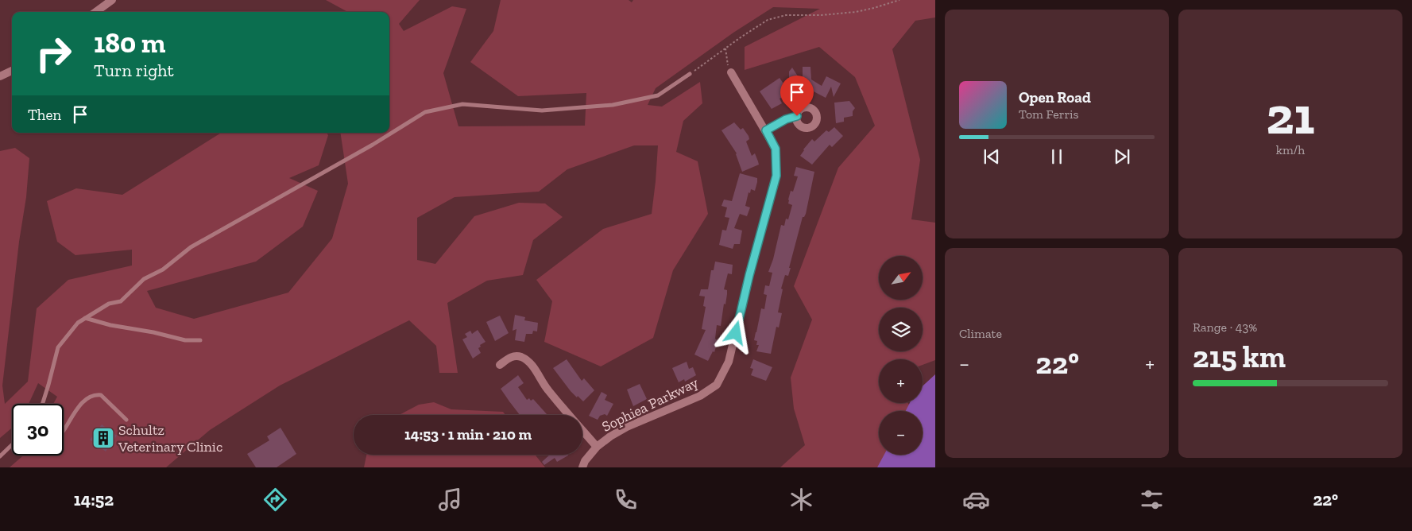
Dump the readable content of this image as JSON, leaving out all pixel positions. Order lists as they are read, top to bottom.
{
  "streets": {
    "street": ["Sophiea Parkway"]
  },
  "places": {
    "building": ["Schultz Veterinary Clinic"]
  },
  "north": "top right",
  "page": {
    "tile": [
      ["21", "km/h"],
      "Climate",
      ["Range · 43%", "215 km"]
    ],
    "turn": ["180 m", "Turn right"],
    "song": ["Open Road", "Tom Ferris"],
    "then": "Then",
    "map_buttons": ["+", "−"],
    "heat": ["−", "22°", "+"],
    "limit": "30",
    "trip": "14:53 · 1 min · 210 m",
    "tabs": ["14:52", "22°"]
  }
}
